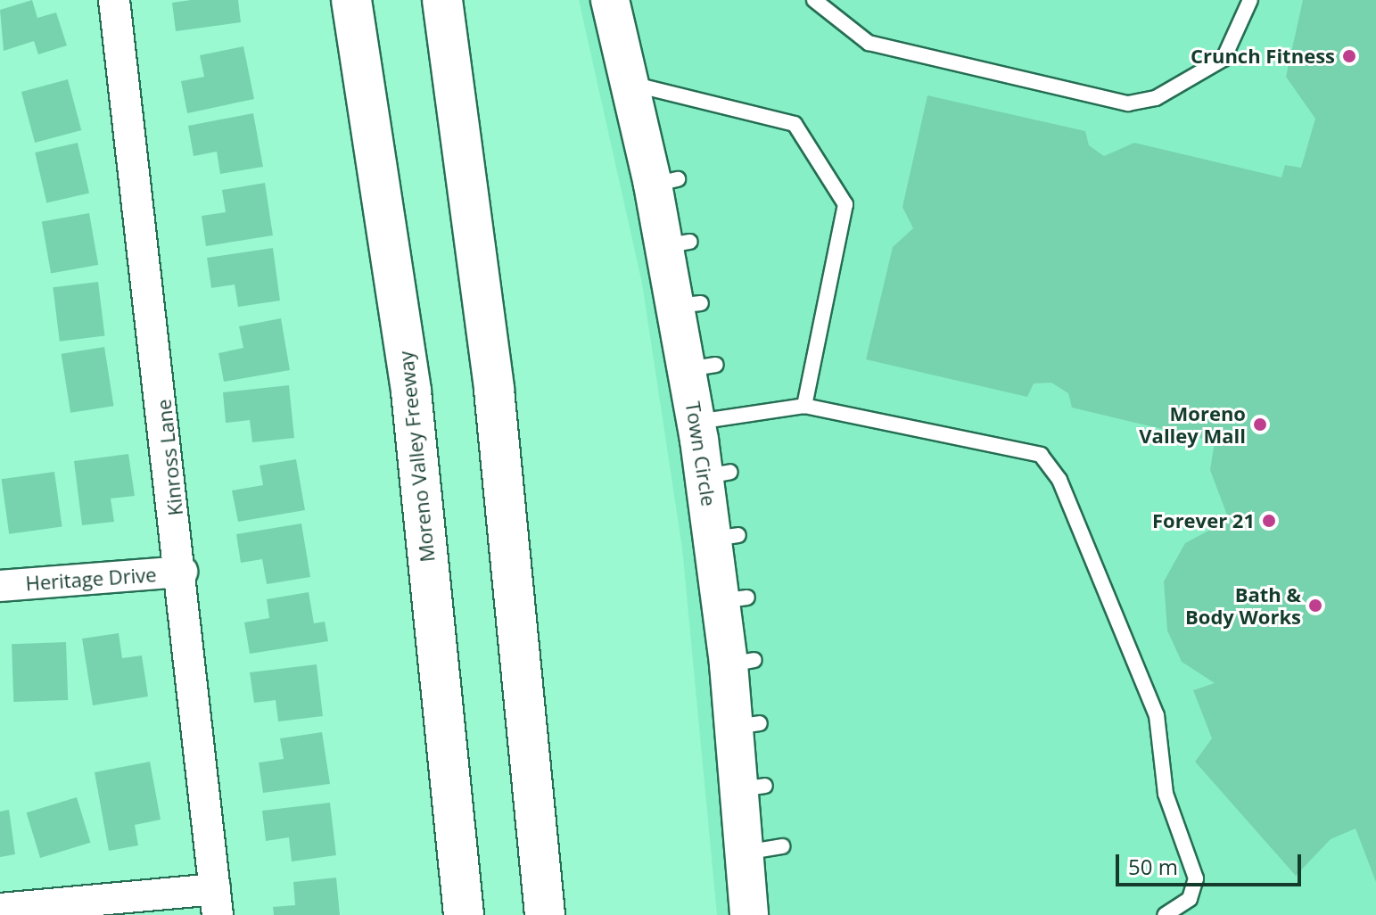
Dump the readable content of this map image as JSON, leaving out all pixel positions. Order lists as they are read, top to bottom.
{
  "streets": {
    "highway": ["Moreno Valley Freeway"],
    "street": ["Town Circle", "Kinross Lane", "Heritage Drive"]
  },
  "crossings": [
    ["Kinross Lane", "Heritage Drive"]
  ],
  "places": [
    "Crunch Fitness",
    "Moreno Valley Mall",
    "Forever 21",
    "Bath & Body Works"
  ],
  "scale_bar": "50 m"
}
